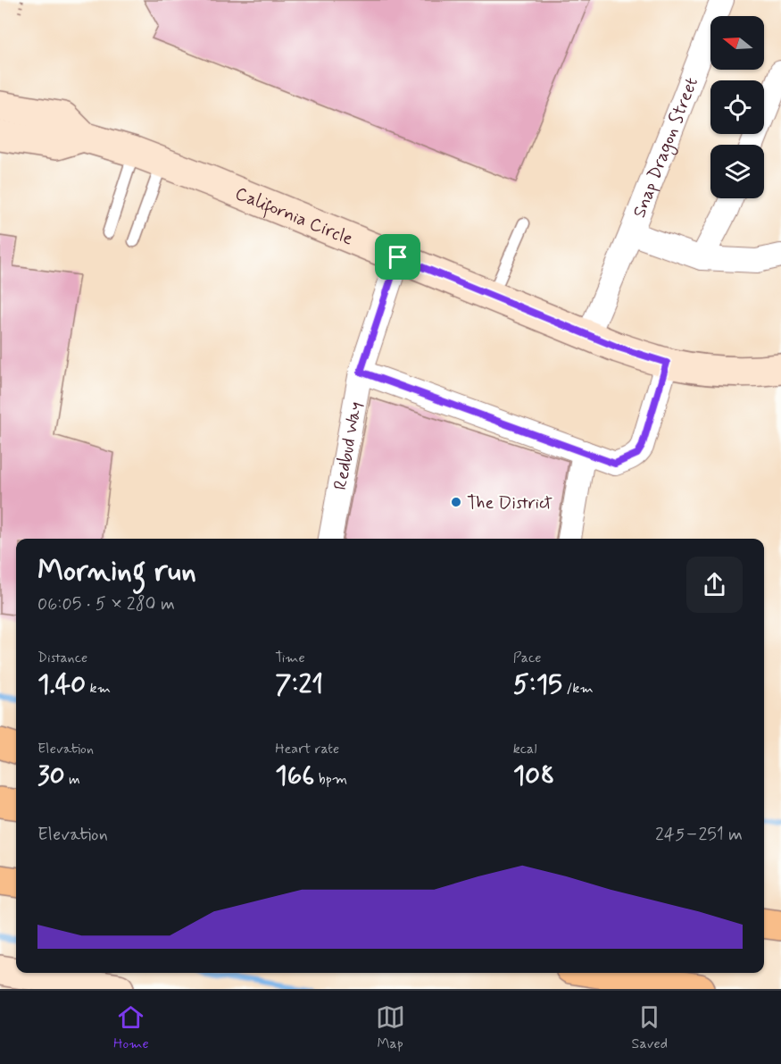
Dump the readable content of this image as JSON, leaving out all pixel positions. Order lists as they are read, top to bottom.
{
  "streets": {
    "street": ["Snap Dragon Street", "California Circle", "Redbud Way"]
  },
  "crossings": [
    ["Snap Dragon Street", "California Circle"],
    ["California Circle", "Redbud Way"]
  ],
  "places": ["The District"],
  "north": "left",
  "page": {
    "heading": ["Morning run", "06:05 · 5 × 280 m"],
    "stats": [
      ["Distance", "1.40 km"],
      ["Time", "7:21"],
      ["Pace", "5:15 /km"],
      ["Elevation", "30 m"],
      ["Heart rate", "166 bpm"],
      ["kcal", "108"]
    ],
    "chart": ["Elevation", "245–251 m"],
    "tabs": ["Home", "Map", "Saved"]
  }
}
